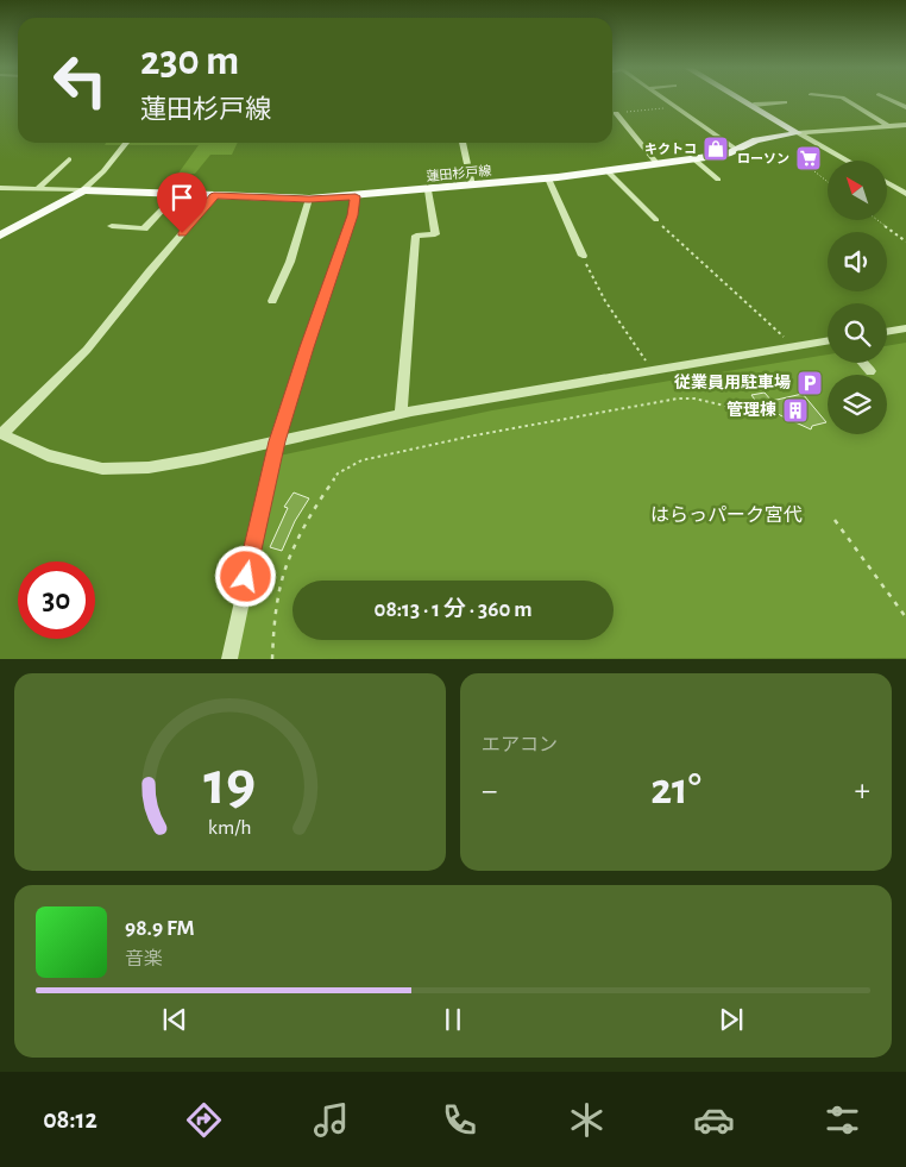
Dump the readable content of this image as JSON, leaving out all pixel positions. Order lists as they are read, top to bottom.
{
  "streets": {
    "main road": ["蓮田杉戸線"]
  },
  "parks": ["はらっパーク宮代"],
  "places": {
    "shop": ["キクトコ"],
    "supermarket": ["ローソン"],
    "parking": ["従業員用駐車場"],
    "building": ["管理棟"]
  },
  "north": "top left",
  "page": {
    "turn": ["230 m", "蓮田杉戸線"],
    "limit": "30",
    "trip": "08:13 · 1 分 · 360 m",
    "tile": "エアコン",
    "heat": ["−", "21°", "+"],
    "song": ["98.9 FM", "音楽"],
    "tabs": "08:12",
    "gauge": ["19", "km/h"]
  }
}
